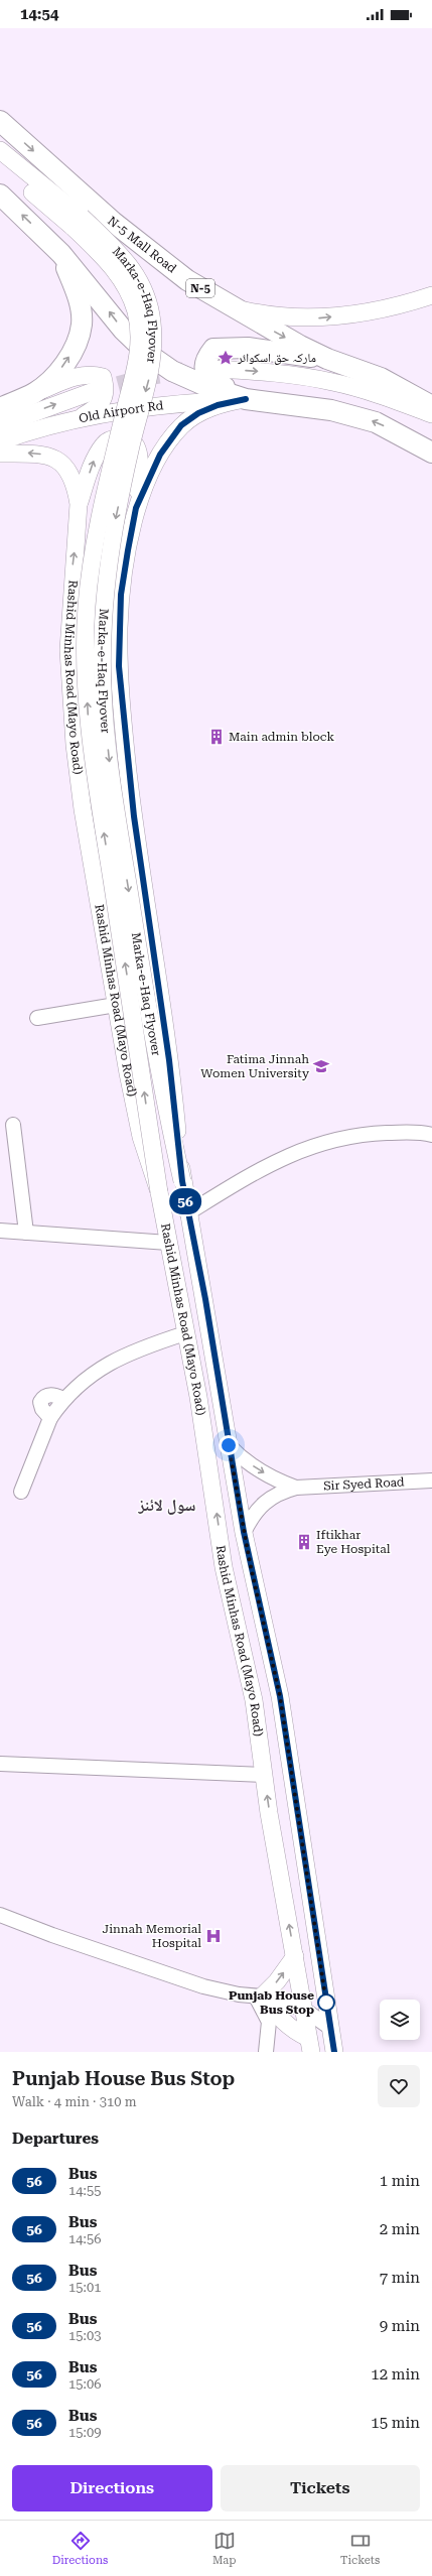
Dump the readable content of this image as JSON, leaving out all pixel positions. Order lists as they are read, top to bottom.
{
  "streets": {
    "highway": ["N-5 Mall Road", "N-5"],
    "main road": ["Marka-e-Haq Flyover", "Old Airport Rd", "Rashid Minhas Road (Mayo Road)"],
    "street": ["Sir Syed Road"]
  },
  "crossings": [
    ["Marka-e-Haq Flyover", "Rashid Minhas Road (Mayo Road)"],
    ["Old Airport Rd", "Rashid Minhas Road (Mayo Road)"],
    ["Rashid Minhas Road (Mayo Road)", "Sir Syed Road"]
  ],
  "districts": ["سول لائنز"],
  "places": {
    "place": ["مارکہ حق اسکوائر"],
    "building": ["Main admin block", "Iftikhar Eye Hospital"],
    "school or university": ["Fatima Jinnah Women University"],
    "hospital": ["Jinnah Memorial Hospital"],
    "other": ["Punjab House Bus Stop"]
  },
  "lines": ["bus line 56"],
  "page": {
    "status": "14:54",
    "on_map": "56",
    "heading": [
      ["Punjab House Bus Stop", "Walk · 4 min · 310 m"],
      "Departures"
    ],
    "list": [
      {
        "mark": "56",
        "name": "Bus",
        "note": "14:55",
        "value": "1 min"
      },
      {
        "mark": "56",
        "name": "Bus",
        "note": "14:56",
        "value": "2 min"
      },
      {
        "mark": "56",
        "name": "Bus",
        "note": "15:01",
        "value": "7 min"
      },
      {
        "mark": "56",
        "name": "Bus",
        "note": "15:03",
        "value": "9 min"
      },
      {
        "mark": "56",
        "name": "Bus",
        "note": "15:06",
        "value": "12 min"
      },
      {
        "mark": "56",
        "name": "Bus",
        "note": "15:09",
        "value": "15 min"
      }
    ],
    "buttons": ["Directions", "Tickets"],
    "tabs": ["Directions", "Map", "Tickets"]
  }
}
